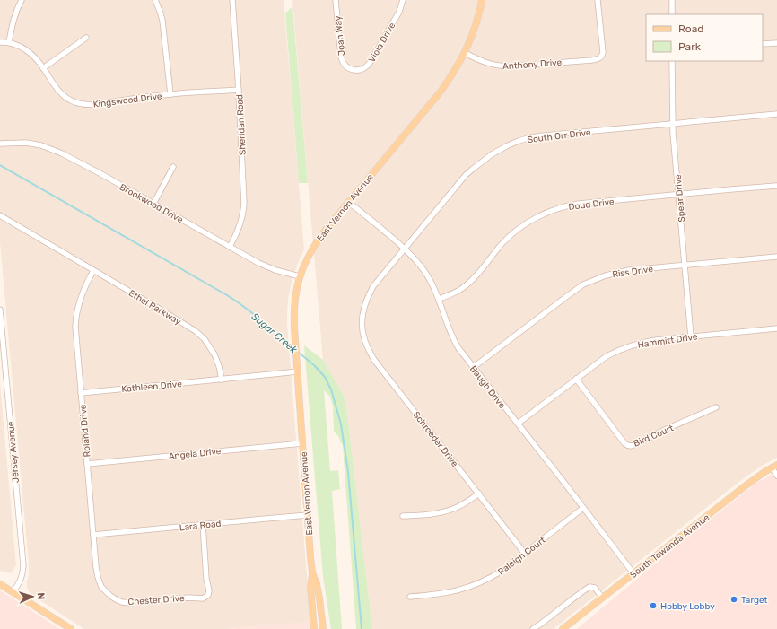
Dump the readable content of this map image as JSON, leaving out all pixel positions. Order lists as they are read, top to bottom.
{
  "streets": {
    "main road": ["East Vernon Avenue", "South Towanda Avenue"],
    "street": [
      "Joan Way",
      "Viola Drive",
      "Anthony Drive",
      "Kingswood Drive",
      "Sheridan Road",
      "South Orr Drive",
      "Spear Drive",
      "Brookwood Drive",
      "Doud Drive",
      "Riss Drive",
      "Ethel Parkway",
      "Hammitt Drive",
      "Kathleen Drive",
      "Baugh Drive",
      "Roland Drive",
      "Bird Court",
      "Schroeder Drive",
      "Jersey Avenue",
      "Angela Drive",
      "Lara Road",
      "Raleigh Court",
      "Chester Drive"
    ]
  },
  "crossings": [
    ["Joan Way", "Viola Drive"],
    ["Anthony Drive", "East Vernon Avenue"],
    ["Kingswood Drive", "Sheridan Road"],
    ["Sheridan Road", "Brookwood Drive"],
    ["South Orr Drive", "Spear Drive"],
    ["South Orr Drive", "Baugh Drive"],
    ["South Orr Drive", "Schroeder Drive"],
    ["Spear Drive", "Doud Drive"],
    ["Spear Drive", "Riss Drive"],
    ["Spear Drive", "Hammitt Drive"],
    ["Brookwood Drive", "East Vernon Avenue"],
    ["Doud Drive", "Baugh Drive"],
    ["East Vernon Avenue", "Baugh Drive"],
    ["East Vernon Avenue", "Angela Drive"],
    ["East Vernon Avenue", "Lara Road"],
    ["Riss Drive", "Baugh Drive"],
    ["Ethel Parkway", "Kathleen Drive"],
    ["Ethel Parkway", "Roland Drive"],
    ["Hammitt Drive", "Baugh Drive"],
    ["Hammitt Drive", "Bird Court"],
    ["Kathleen Drive", "Roland Drive"],
    ["Baugh Drive", "South Towanda Avenue"],
    ["Baugh Drive", "Raleigh Court"],
    ["Roland Drive", "Angela Drive"],
    ["Roland Drive", "Lara Road"],
    ["Roland Drive", "Chester Drive"],
    ["Schroeder Drive", "Raleigh Court"],
    ["Lara Road", "Chester Drive"]
  ],
  "water": ["Sugar Creek"],
  "places": ["Target", "Hobby Lobby"],
  "legend": ["Road", "Park"],
  "north": "right"
}
